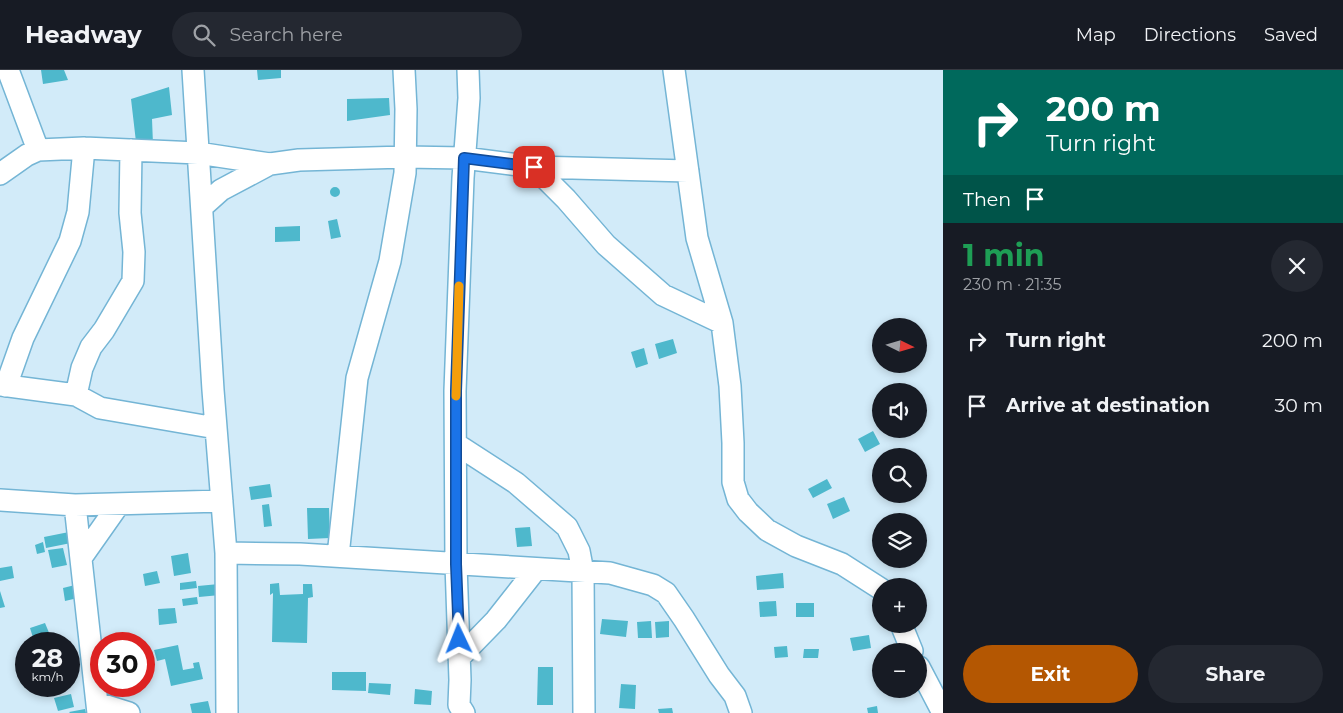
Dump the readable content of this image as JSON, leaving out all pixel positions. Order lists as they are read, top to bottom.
{
  "north": "right",
  "page": {
    "header": "Headway",
    "search": "Search here",
    "nav": ["Map", "Directions", "Saved"],
    "turn": ["200 m", "Turn right"],
    "then": "Then",
    "heading": ["1 min", "230 m · 21:35"],
    "list": [
      {
        "name": "Turn right",
        "value": "200 m"
      },
      {
        "name": "Arrive at destination",
        "value": "30 m"
      }
    ],
    "map_buttons": ["+", "−"],
    "speed": "28 km/h",
    "limit": "30",
    "buttons": ["Exit", "Share"]
  }
}
